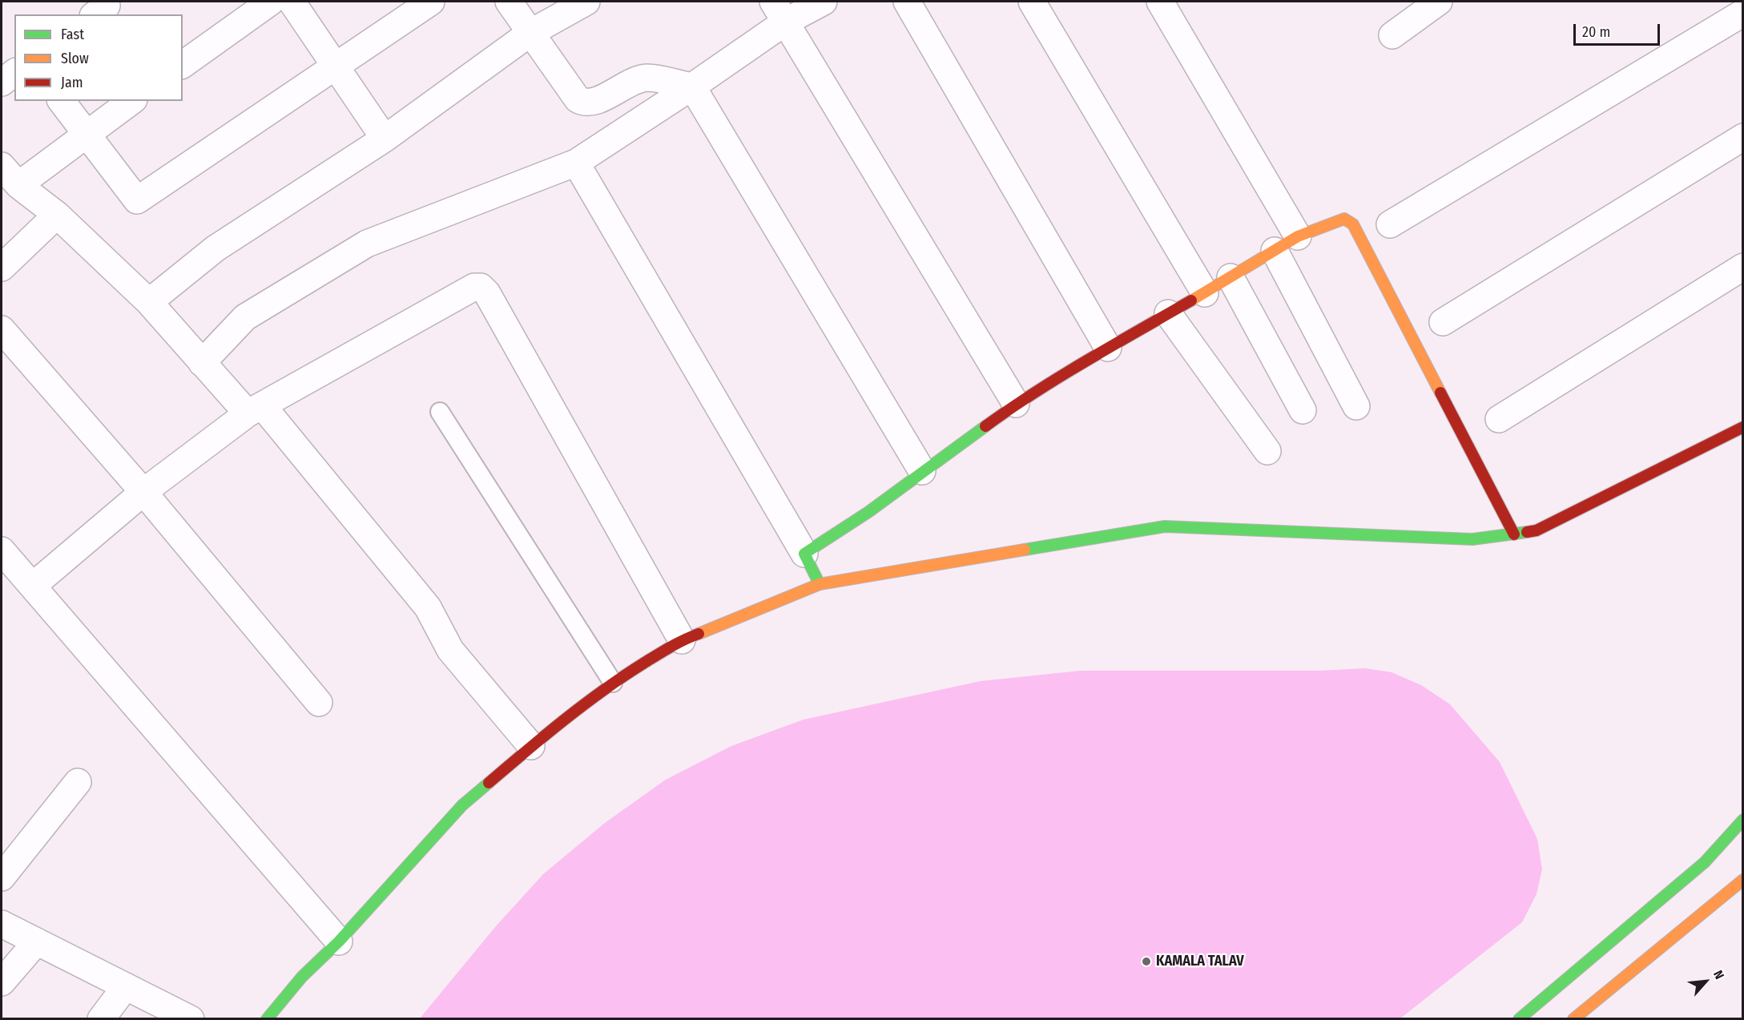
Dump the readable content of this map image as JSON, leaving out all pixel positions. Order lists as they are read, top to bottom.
{
  "places": ["KAMALA TALAV"],
  "legend": ["Fast", "Slow", "Jam"],
  "scale_bar": "20 m",
  "north": "top right"
}
